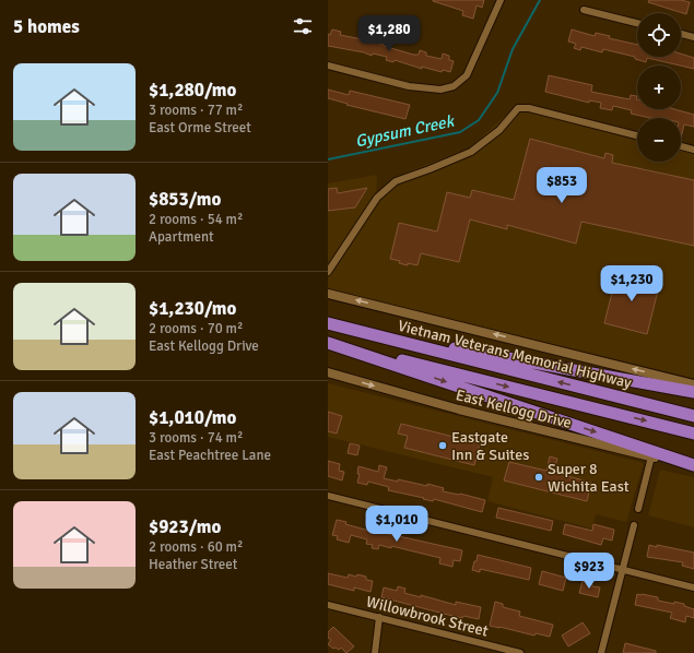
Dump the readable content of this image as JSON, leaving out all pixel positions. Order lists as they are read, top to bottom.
{
  "streets": {
    "highway": ["Vietnam Veterans Memorial Highway"],
    "main road": ["East Kellogg Drive"],
    "street": ["Willowbrook Street"]
  },
  "one_way": ["East Kellogg Drive"],
  "water": ["Gypsum Creek"],
  "places": ["Eastgate Inn & Suites", "Super 8 Wichita East"],
  "page": {
    "heading": "5 homes",
    "map_buttons": ["+", "−"],
    "price": [
      "$1,280",
      "$853",
      "$1,230",
      "$1,010",
      "$923"
    ],
    "list": [
      {
        "name": "$1,280/mo",
        "note": "3 rooms · 77 m² · East Orme Street"
      },
      {
        "name": "$853/mo",
        "note": "2 rooms · 54 m² · Apartment"
      },
      {
        "name": "$1,230/mo",
        "note": "2 rooms · 70 m² · East Kellogg Drive"
      },
      {
        "name": "$1,010/mo",
        "note": "3 rooms · 74 m² · East Peachtree Lane"
      },
      {
        "name": "$923/mo",
        "note": "2 rooms · 60 m² · Heather Street"
      }
    ]
  }
}
